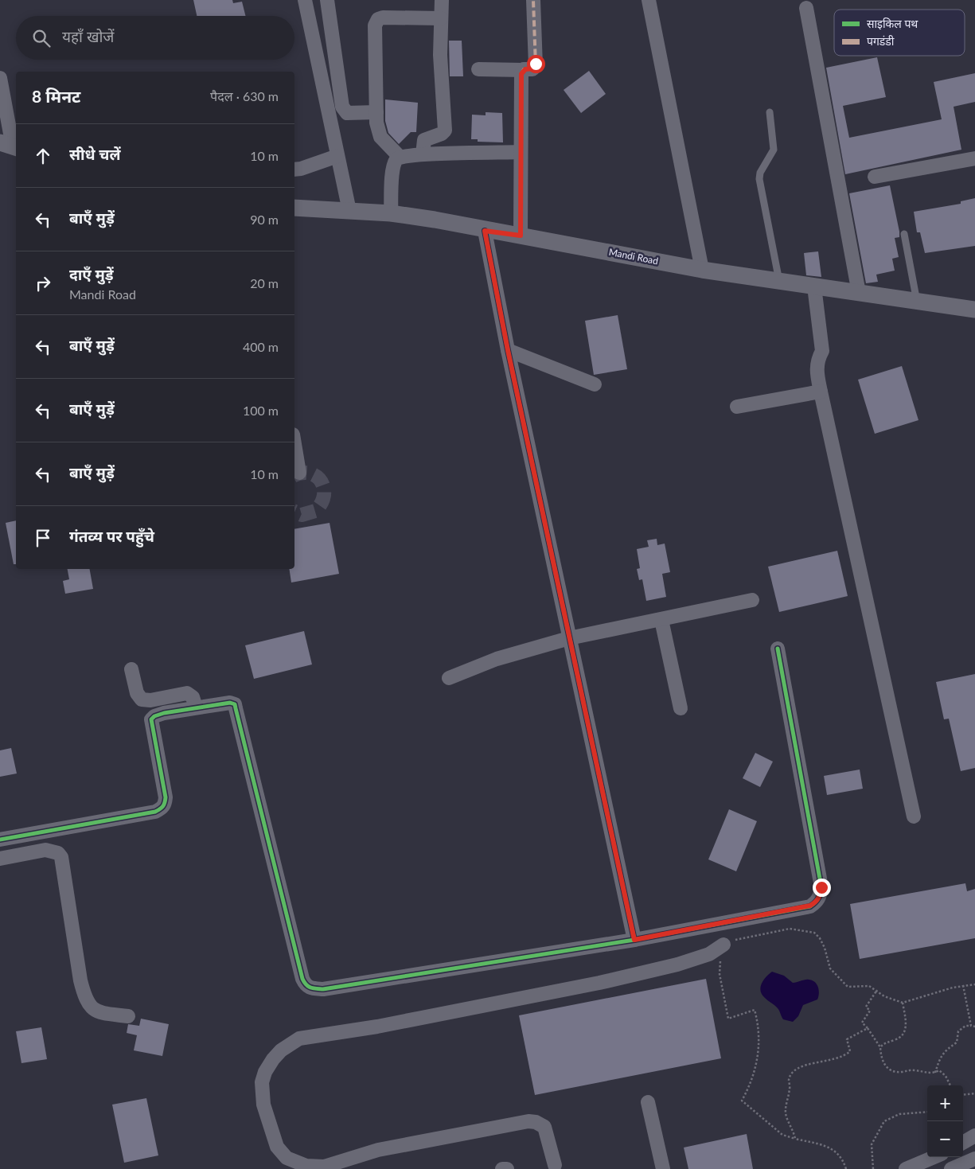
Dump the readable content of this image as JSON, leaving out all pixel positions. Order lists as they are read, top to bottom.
{
  "streets": {
    "street": ["Mandi Road"]
  },
  "legend": ["साइकिल पथ", "पगडंडी"],
  "page": {
    "search": "यहाँ खोजें",
    "heading": ["8 मिनट", "पैदल · 630 m"],
    "list": [
      ["सीधे चलें", "10 m"],
      ["बाएँ मुड़ें", "90 m"],
      ["दाएँ मुड़ें", "Mandi Road", "20 m"],
      ["बाएँ मुड़ें", "400 m"],
      ["बाएँ मुड़ें", "100 m"],
      ["बाएँ मुड़ें", "10 m"],
      "गंतव्य पर पहुँचे"
    ],
    "map_buttons": ["+", "−"]
  }
}
